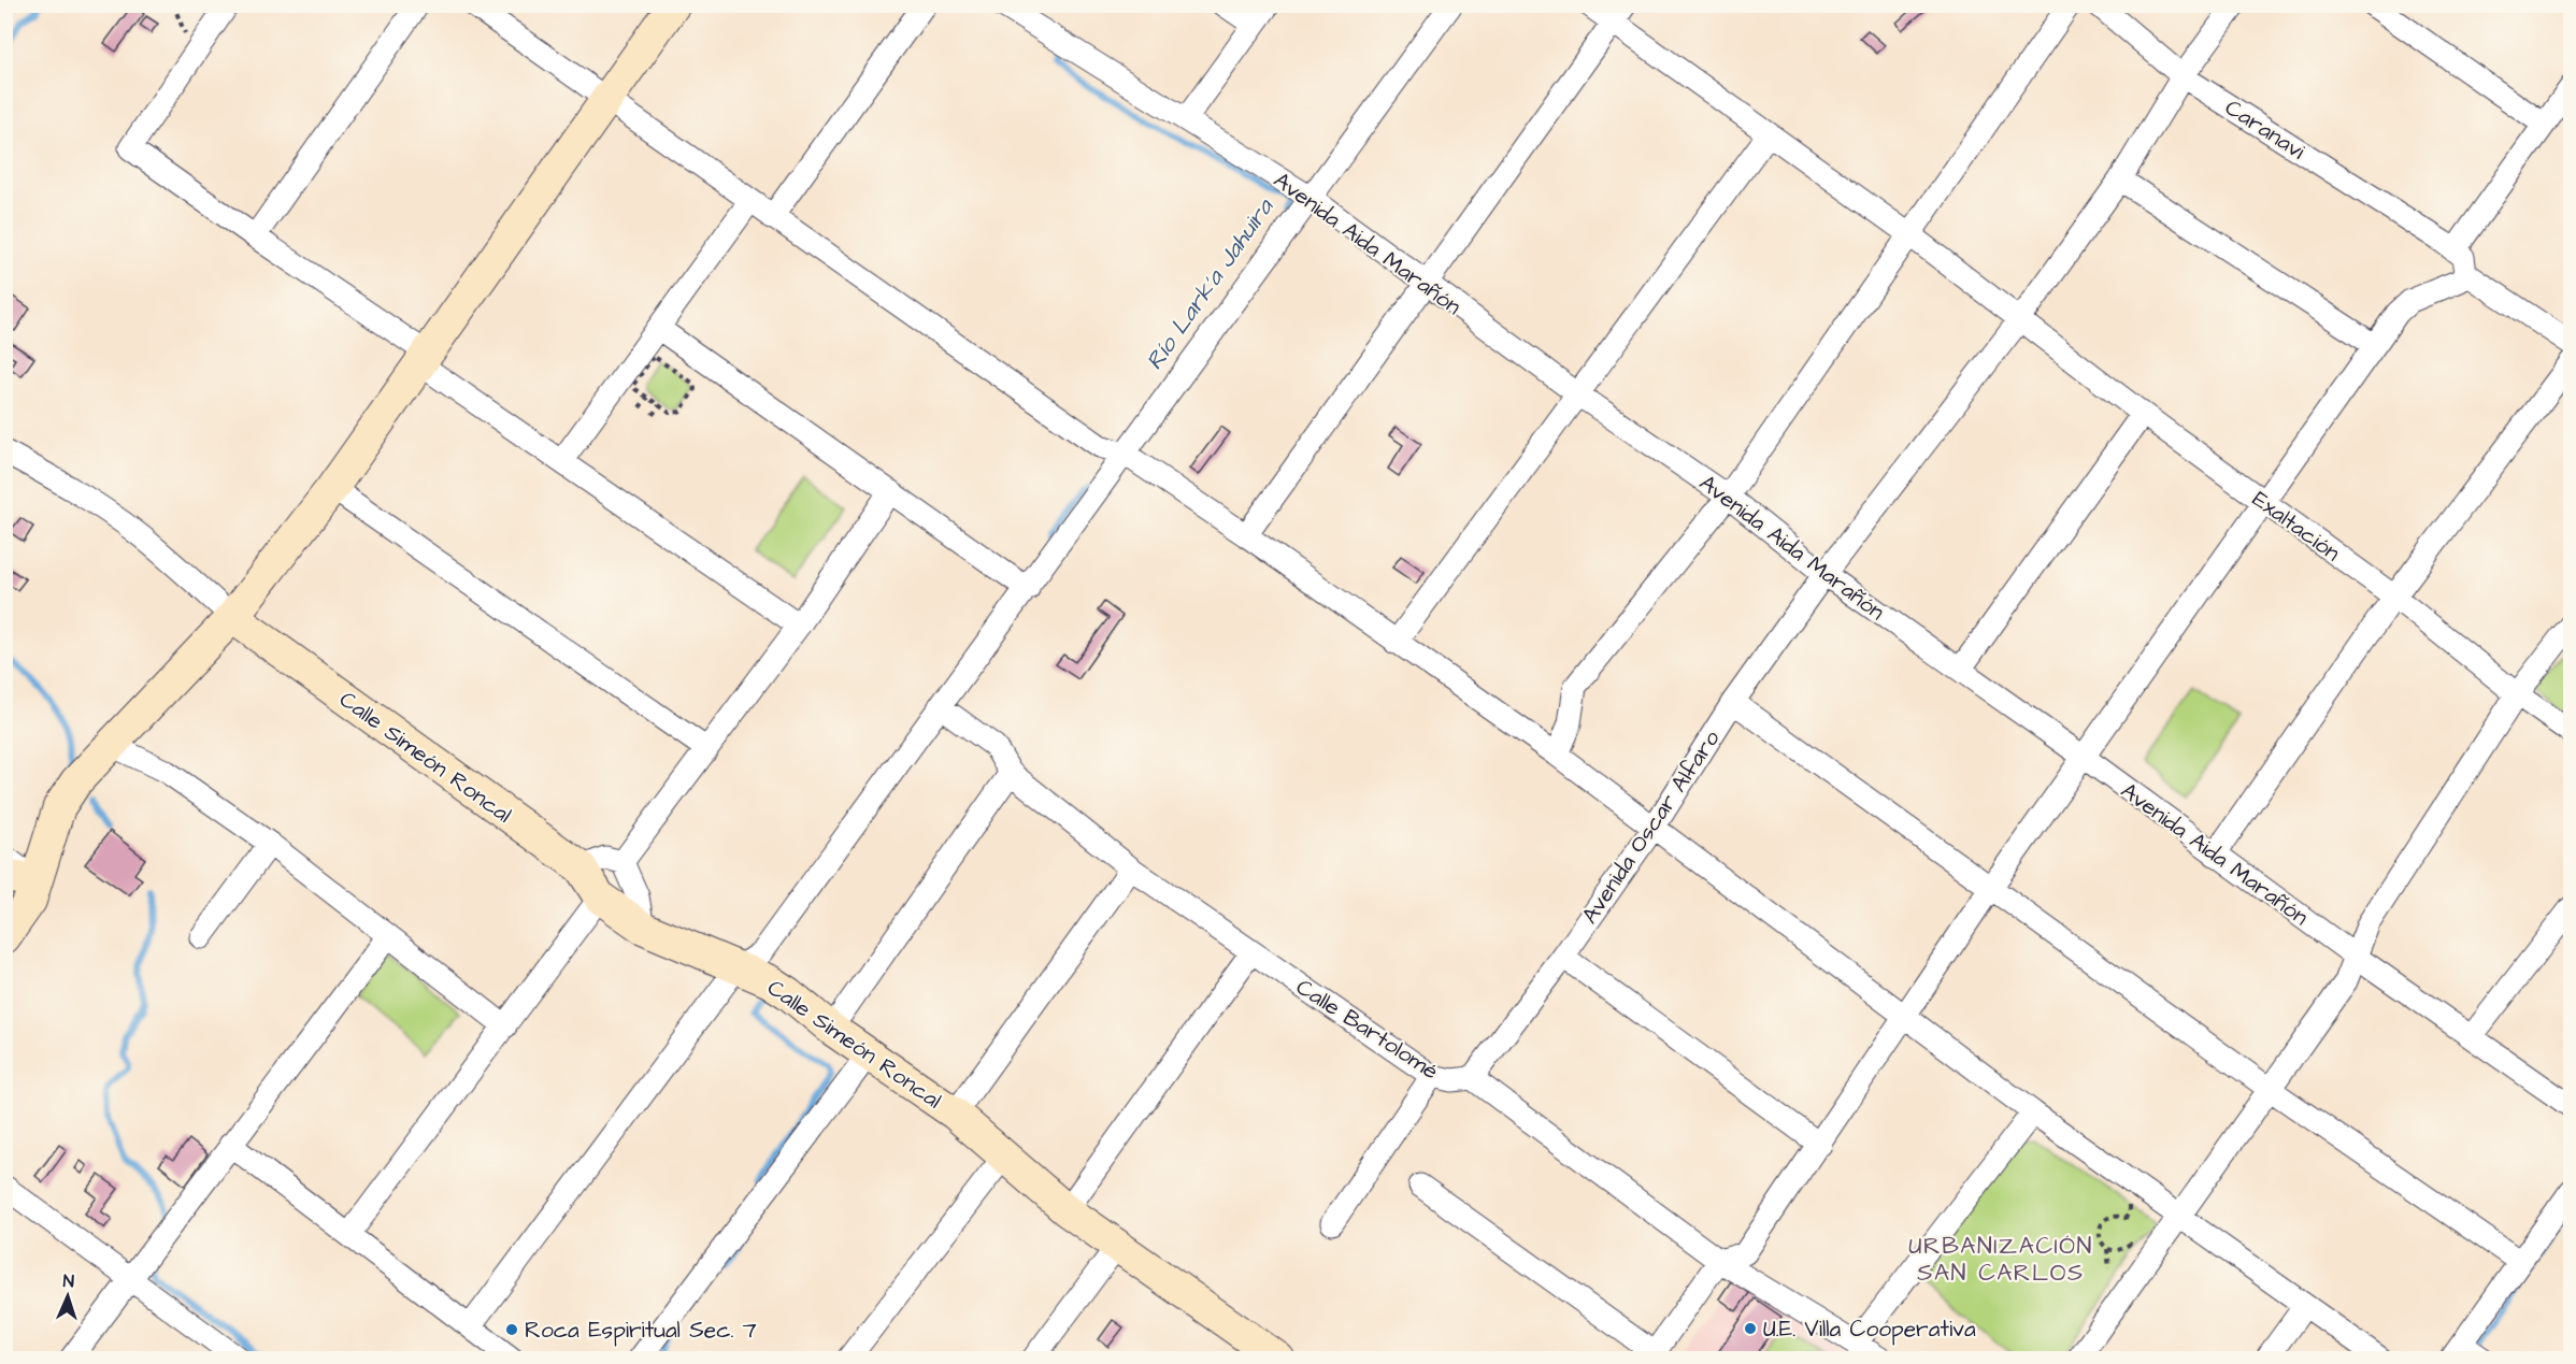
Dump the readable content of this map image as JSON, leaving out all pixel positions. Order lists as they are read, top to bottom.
{
  "streets": {
    "street": [
      "Caranavi",
      "Avenida Aida Marañón",
      "Exaltación",
      "Calle Simeón Roncal",
      "Avenida Oscar Alfaro",
      "Calle Bartolomé"
    ]
  },
  "crossings": [
    ["Caranavi", "Avenida Oscar Alfaro"],
    ["Avenida Aida Marañón", "Avenida Oscar Alfaro"],
    ["Exaltación", "Avenida Oscar Alfaro"],
    ["Avenida Oscar Alfaro", "Calle Bartolomé"]
  ],
  "districts": ["URBANIZACIÓN SAN CARLOS"],
  "water": ["Río Lark’a Jahuira"],
  "places": ["U.E. Villa Cooperativa", "Roca Espiritual Sec. 7"],
  "north": "top"
}
